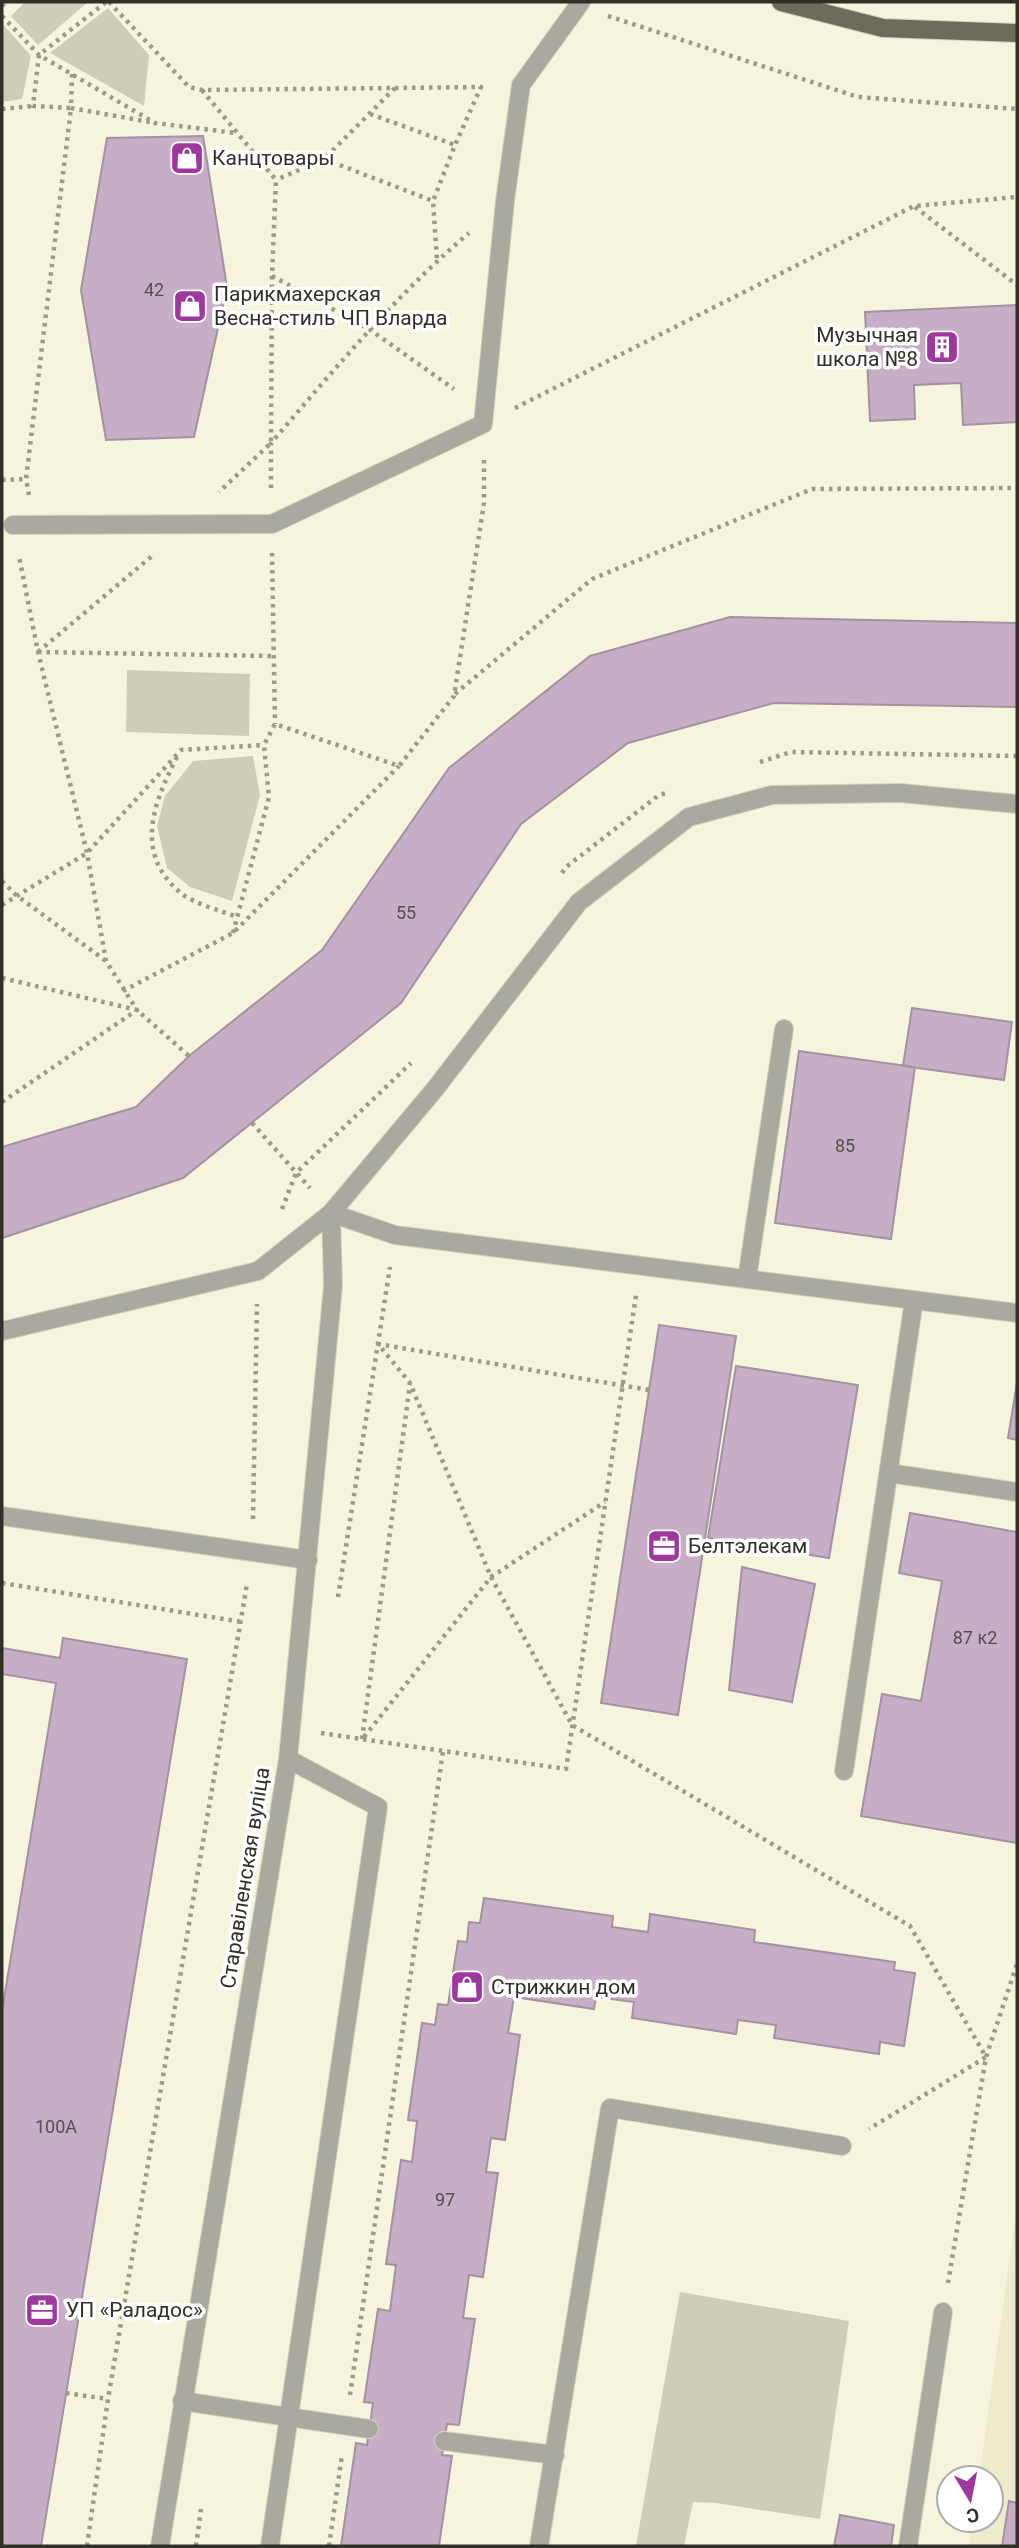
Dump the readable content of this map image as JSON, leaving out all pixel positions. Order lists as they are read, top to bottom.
{
  "streets": {
    "street": ["Старавіленская вуліца"]
  },
  "places": {
    "shop": ["Канцтовары", "Парикмахерская Весна-стиль ЧП Вларда", "Стрижкин дом"],
    "building": ["Музычная школа №8"],
    "office": ["Белтэлекам", "УП «Раладос»"]
  },
  "house_numbers": [
    "42",
    "55",
    "85",
    "87 к2",
    "100А",
    "97"
  ],
  "north": "bottom"
}
